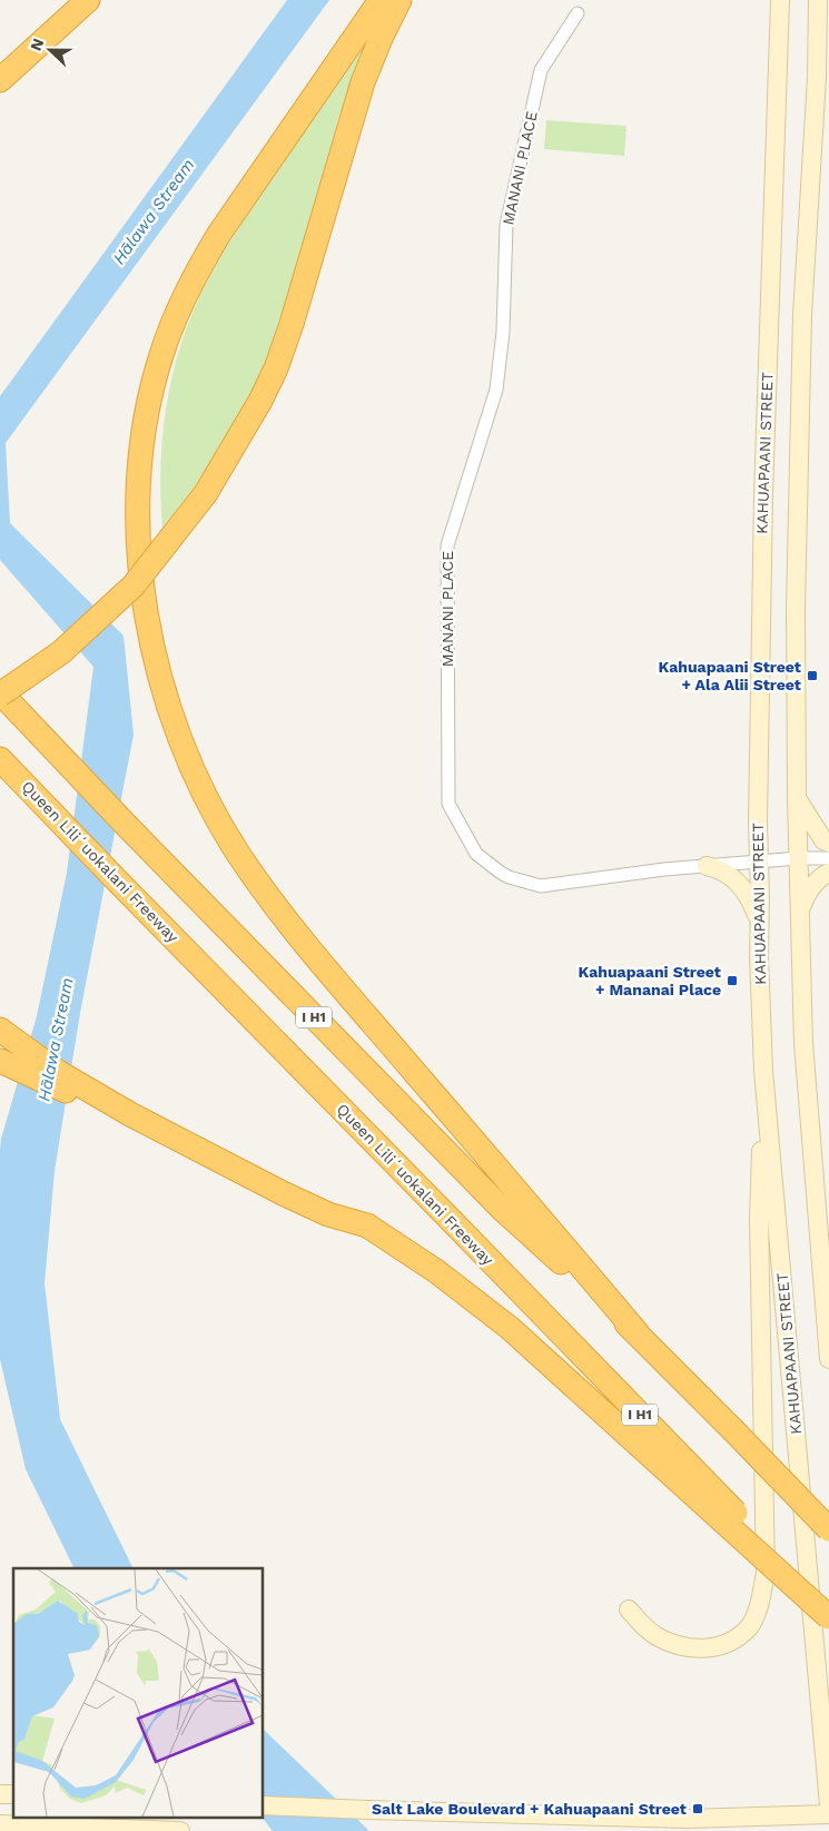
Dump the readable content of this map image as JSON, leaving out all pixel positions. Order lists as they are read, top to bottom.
{
  "streets": {
    "highway": ["Queen Liliʻuokalani Freeway", "I H1"],
    "main road": ["KAHUAPAANI STREET"],
    "street": ["MANANI PLACE"]
  },
  "crossings": [
    ["MANANI PLACE", "KAHUAPAANI STREET"]
  ],
  "water": ["Hālawa Stream"],
  "places": {
    "transit": ["Kahuapaani Street + Ala Alii Street", "Kahuapaani Street + Mananai Place", "Salt Lake Boulevard + Kahuapaani Street"]
  },
  "north": "left"
}
